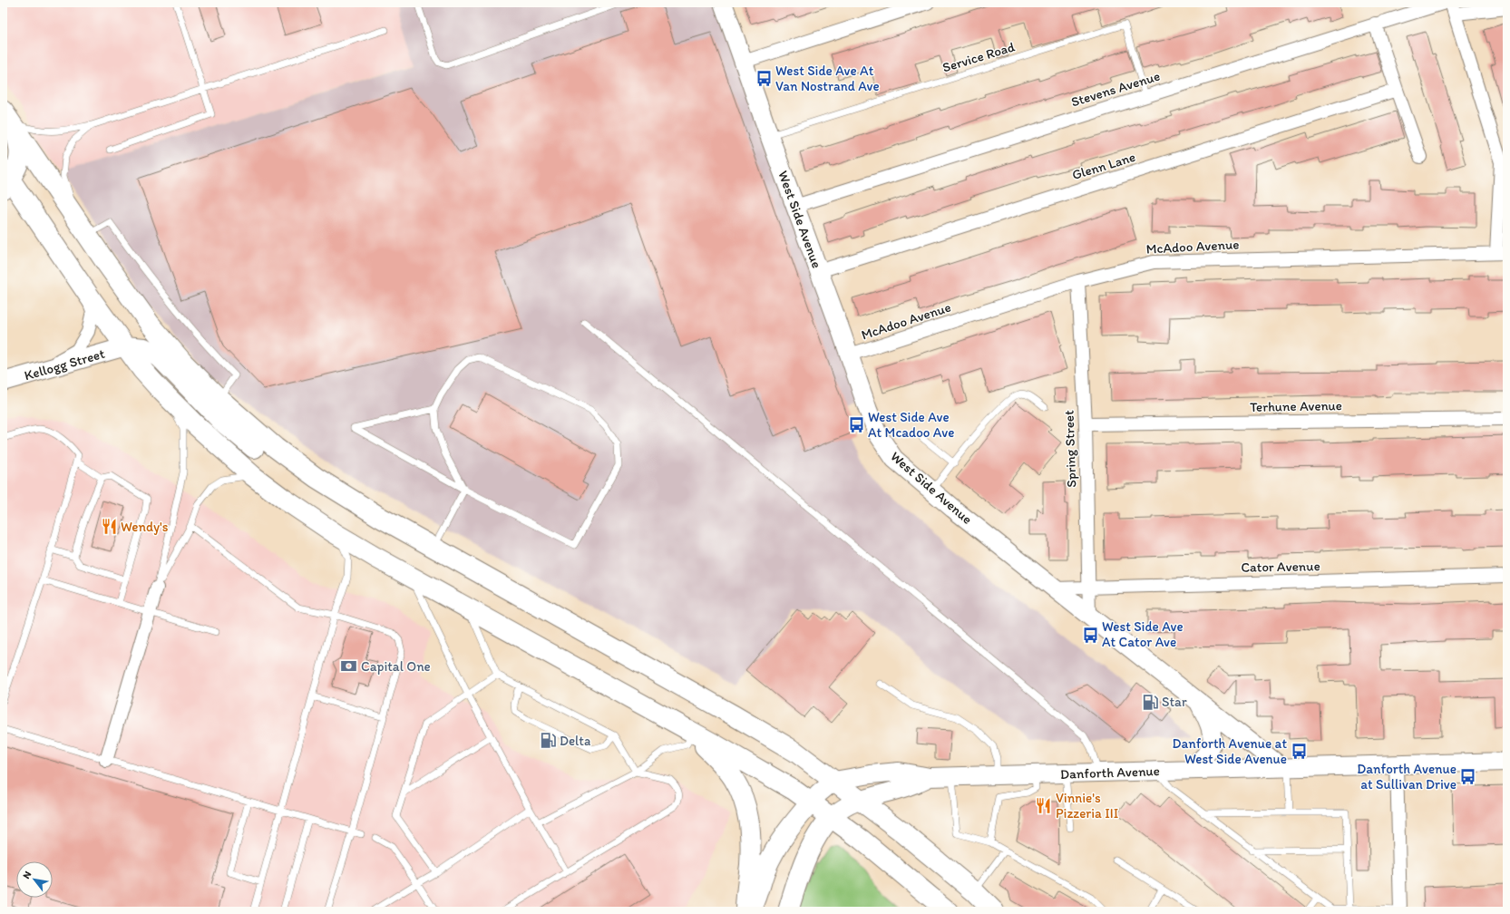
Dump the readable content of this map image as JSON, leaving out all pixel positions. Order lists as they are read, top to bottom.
{
  "streets": {
    "main road": ["West Side Avenue", "Kellogg Street", "Danforth Avenue"],
    "street": [
      "Stevens Avenue",
      "Glenn Lane",
      "McAdoo Avenue",
      "Terhune Avenue",
      "Spring Street",
      "Cator Avenue"
    ],
    "lane": ["Service Road"]
  },
  "crossings": [
    ["Service Road", "Stevens Avenue"],
    ["Service Road", "West Side Avenue"],
    ["Stevens Avenue", "West Side Avenue"],
    ["Glenn Lane", "West Side Avenue"],
    ["West Side Avenue", "McAdoo Avenue"],
    ["West Side Avenue", "Spring Street"],
    ["West Side Avenue", "Cator Avenue"],
    ["West Side Avenue", "Danforth Avenue"],
    ["McAdoo Avenue", "Spring Street"],
    ["Terhune Avenue", "Spring Street"],
    ["Spring Street", "Cator Avenue"]
  ],
  "places": {
    "bus stop": [
      "West Side Ave At Van Nostrand Ave",
      "West Side Ave At Mcadoo Ave",
      "West Side Ave At Cator Ave",
      "Danforth Avenue at West Side Avenue",
      "Danforth Avenue at Sullivan Drive"
    ],
    "restaurant": ["Wendy's", "Vinnie's Pizzeria III"],
    "bank": ["Capital One"],
    "fuel station": ["Star", "Delta"]
  },
  "north": "top left"
}
